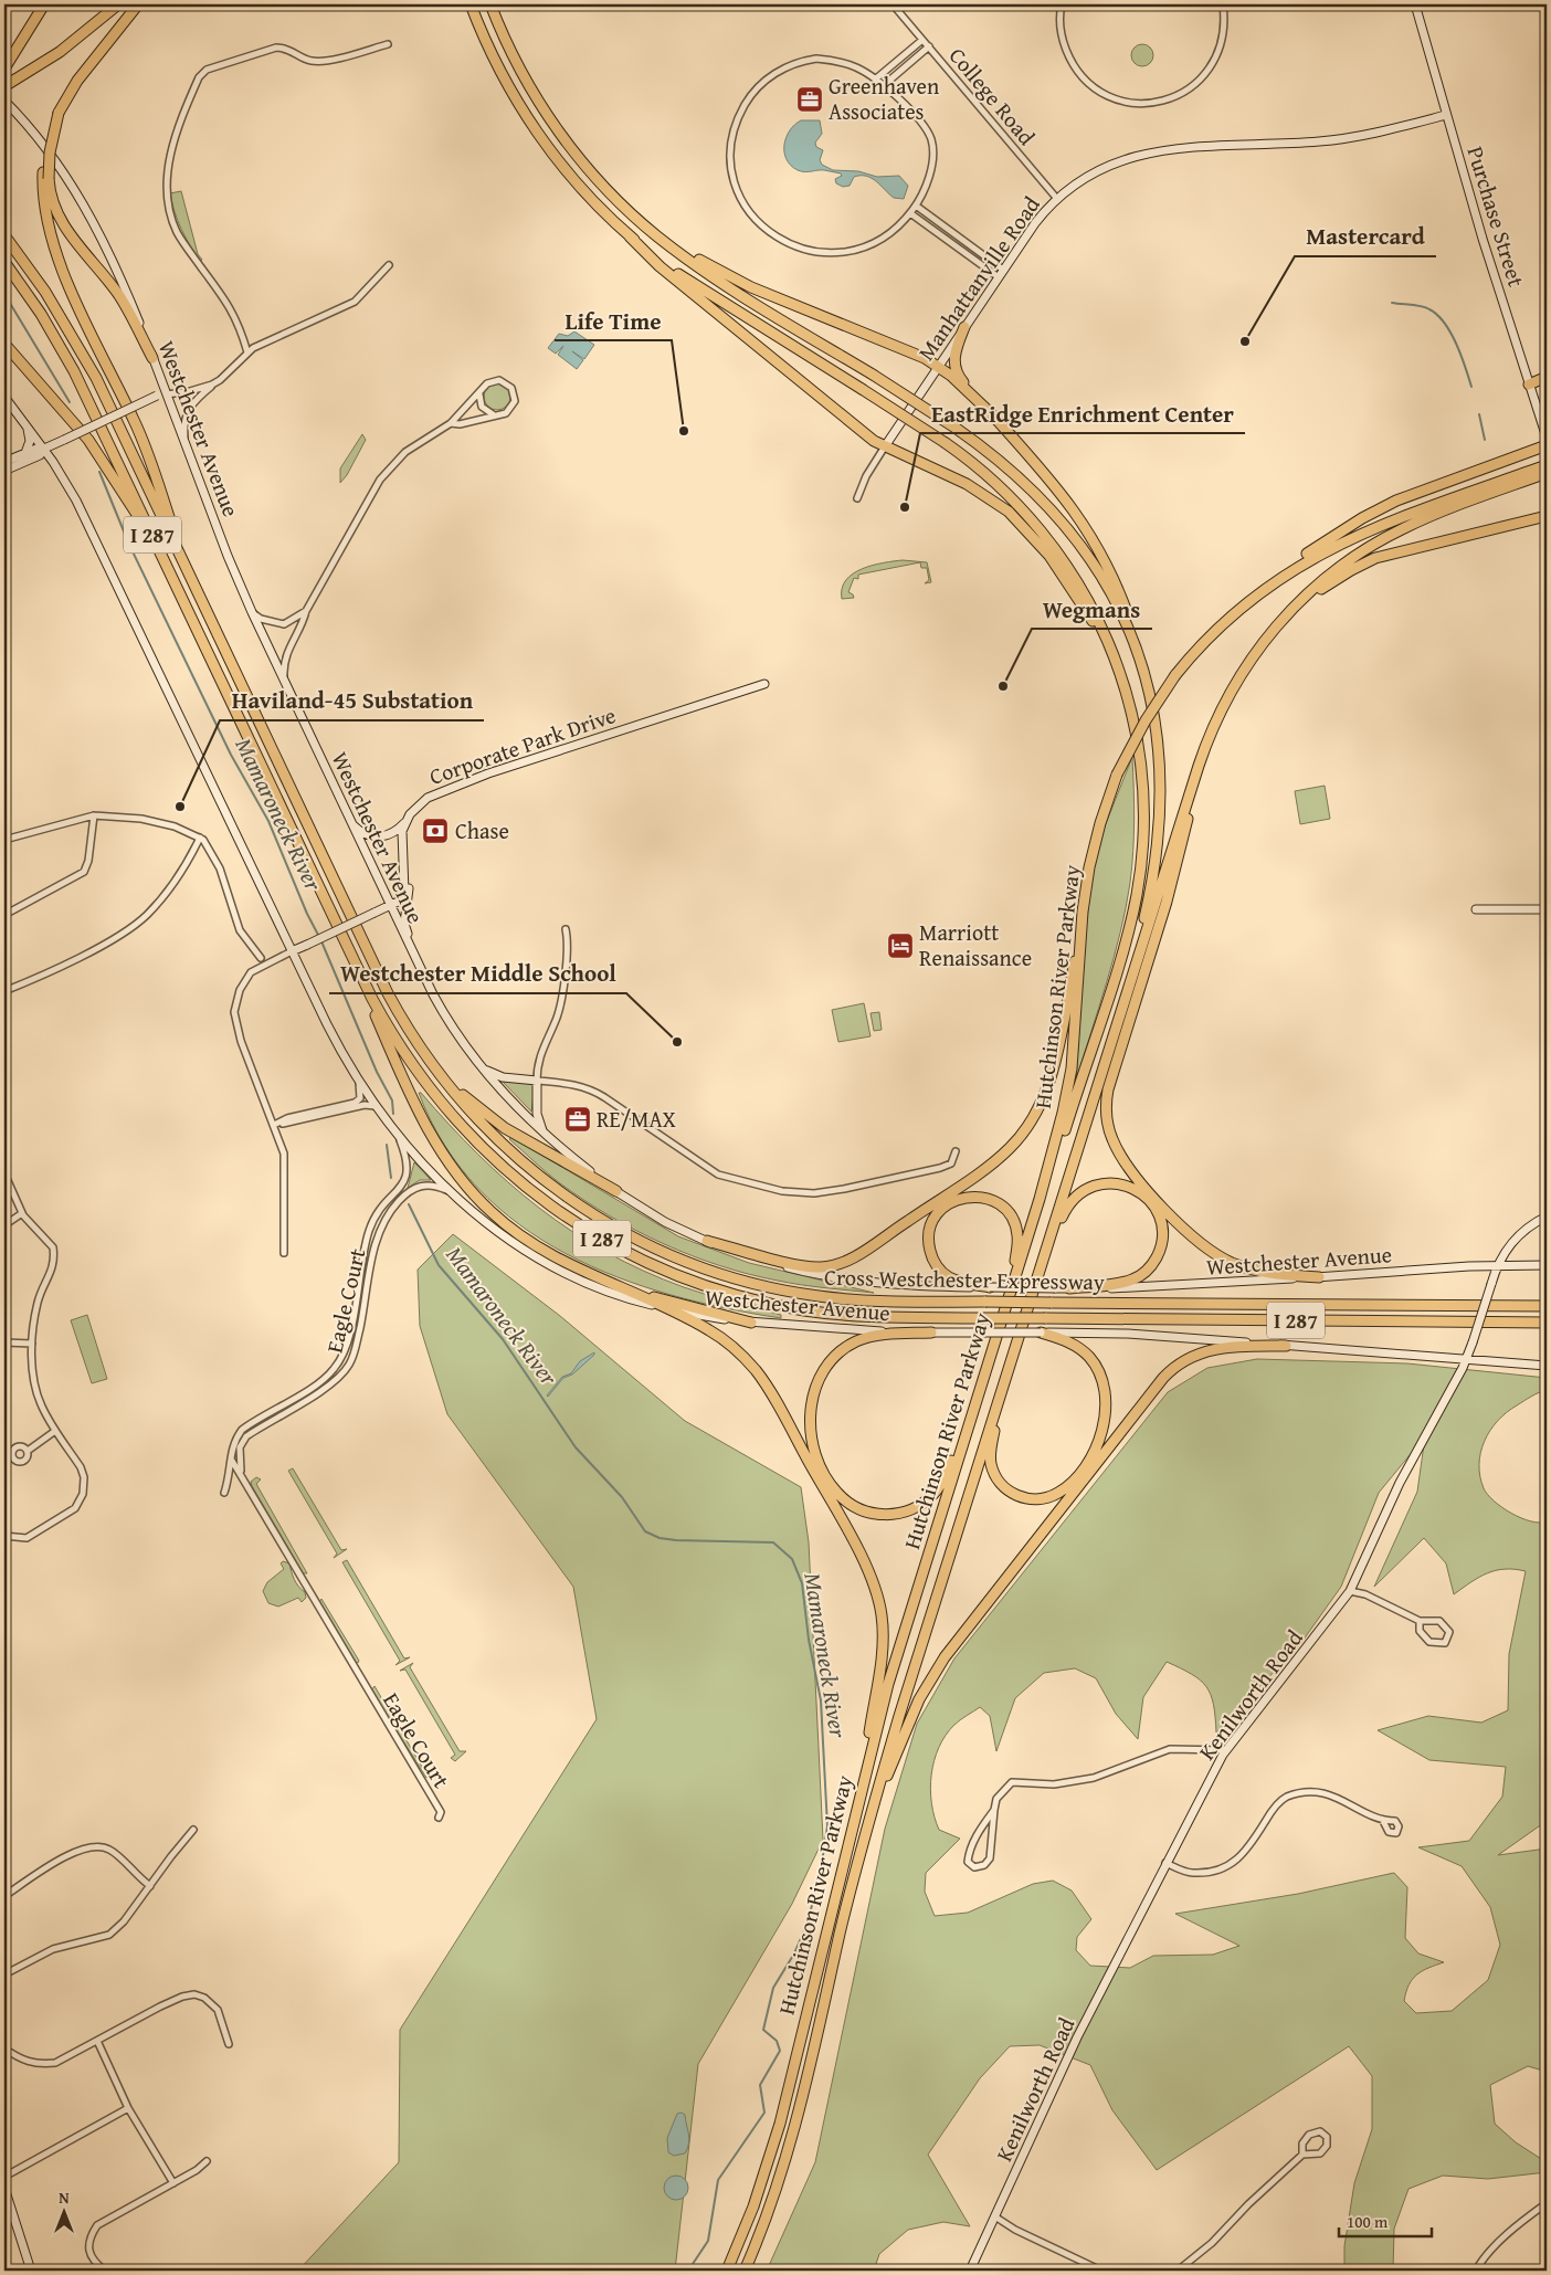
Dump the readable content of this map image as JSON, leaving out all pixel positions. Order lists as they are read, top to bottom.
{
  "streets": {
    "highway": ["I 287", "Hutchinson River Parkway", "Cross Westchester Expressway"],
    "main road": [
      "Purchase Street",
      "Manhattanville Road",
      "Westchester Avenue",
      "Corporate Park Drive",
      "Kenilworth Road"
    ],
    "street": ["College Road", "Eagle Court"]
  },
  "crossings": [
    ["College Road", "Manhattanville Road"],
    ["Purchase Street", "Manhattanville Road"],
    ["Westchester Avenue", "Eagle Court"],
    ["Westchester Avenue", "Kenilworth Road"]
  ],
  "water": ["Mamaroneck River"],
  "places": {
    "office": ["Greenhaven Associates", "RE/MAX"],
    "other": [
      "Mastercard",
      "Life Time",
      "EastRidge Enrichment Center",
      "Wegmans",
      "Haviland-45 Substation",
      "Westchester Middle School"
    ],
    "bank": ["Chase"],
    "hotel": ["Marriott Renaissance"]
  },
  "scale_bar": "100 m",
  "north": "top"
}
